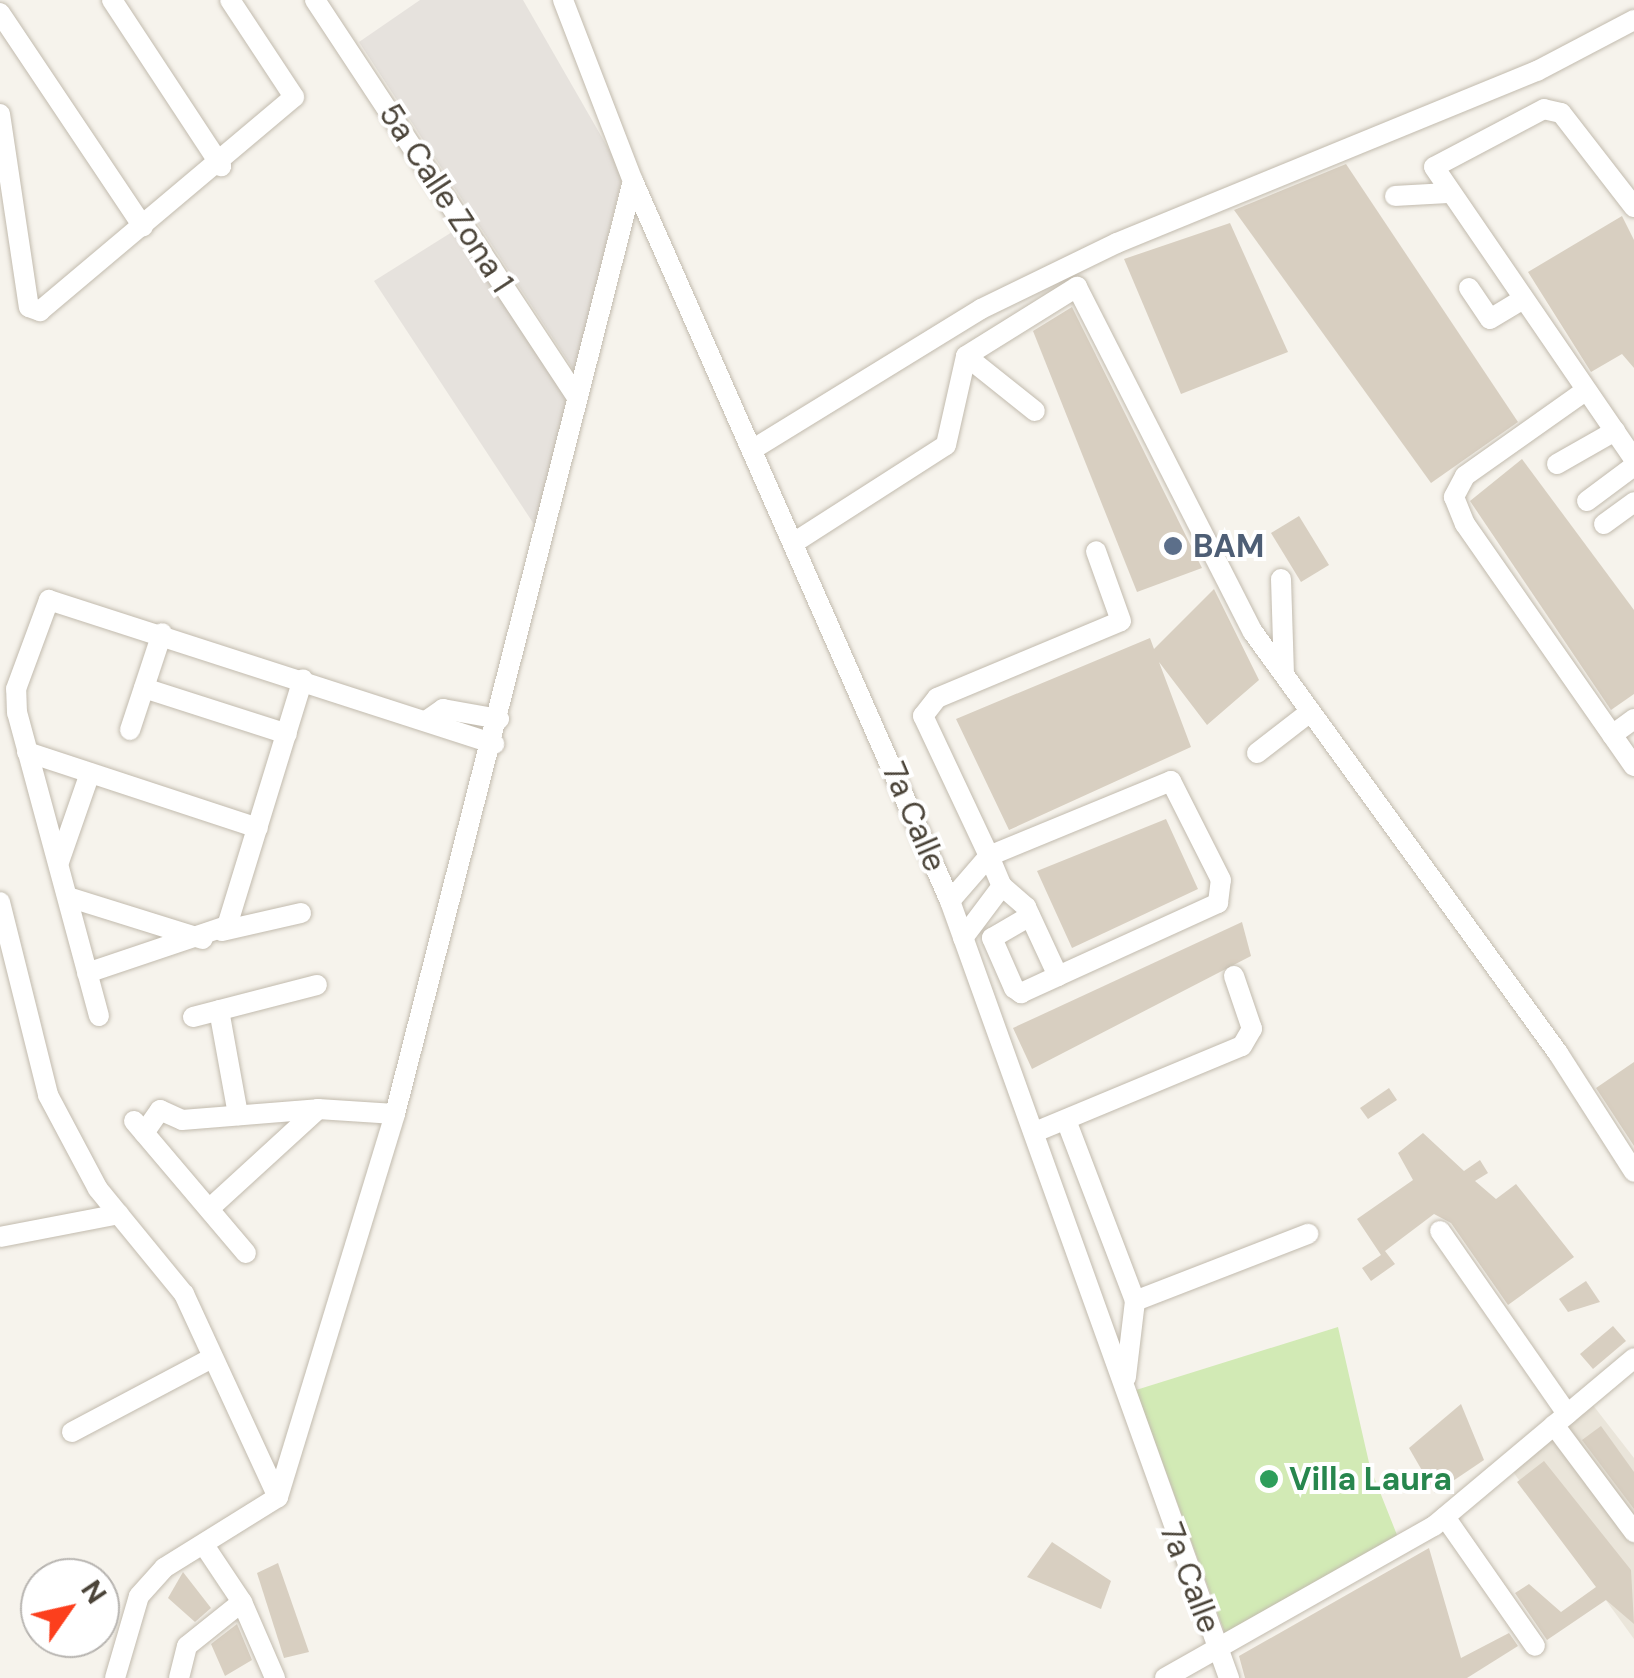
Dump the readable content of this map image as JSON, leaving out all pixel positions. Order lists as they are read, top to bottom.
{
  "streets": {
    "street": ["5a Calle Zona 1", "7a Calle"]
  },
  "places": ["BAM", "Villa Laura"],
  "north": "top right"
}
